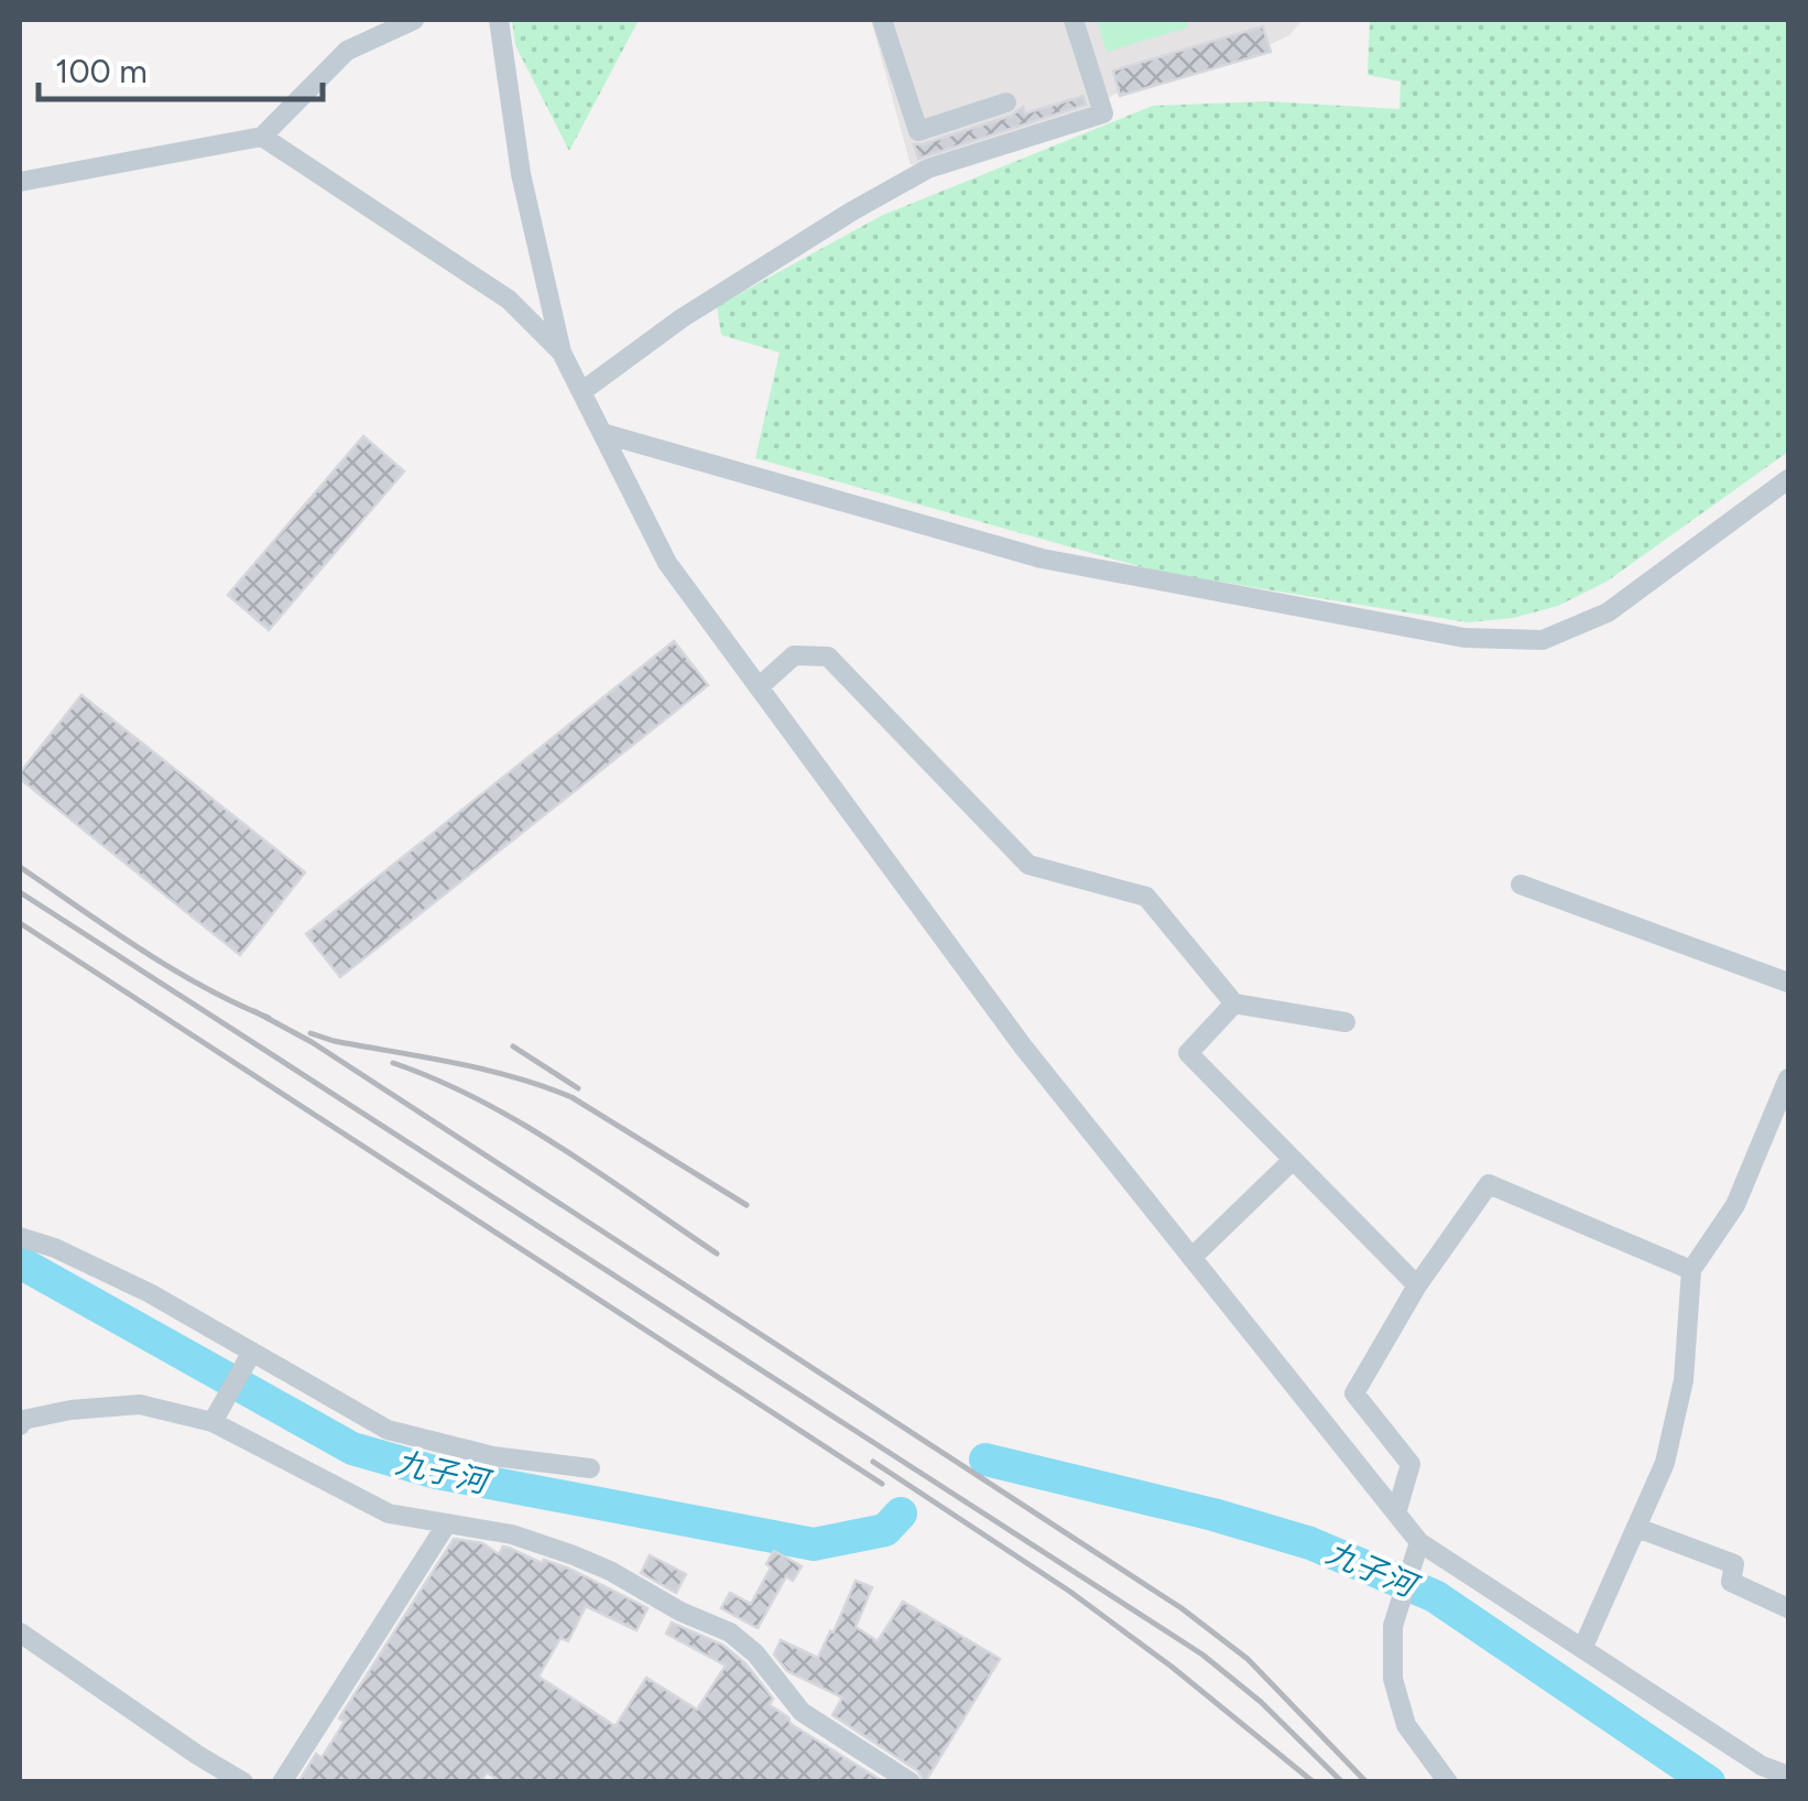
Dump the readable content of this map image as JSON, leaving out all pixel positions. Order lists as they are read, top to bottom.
{
  "water": ["九子河"],
  "scale_bar": "100 m"
}
